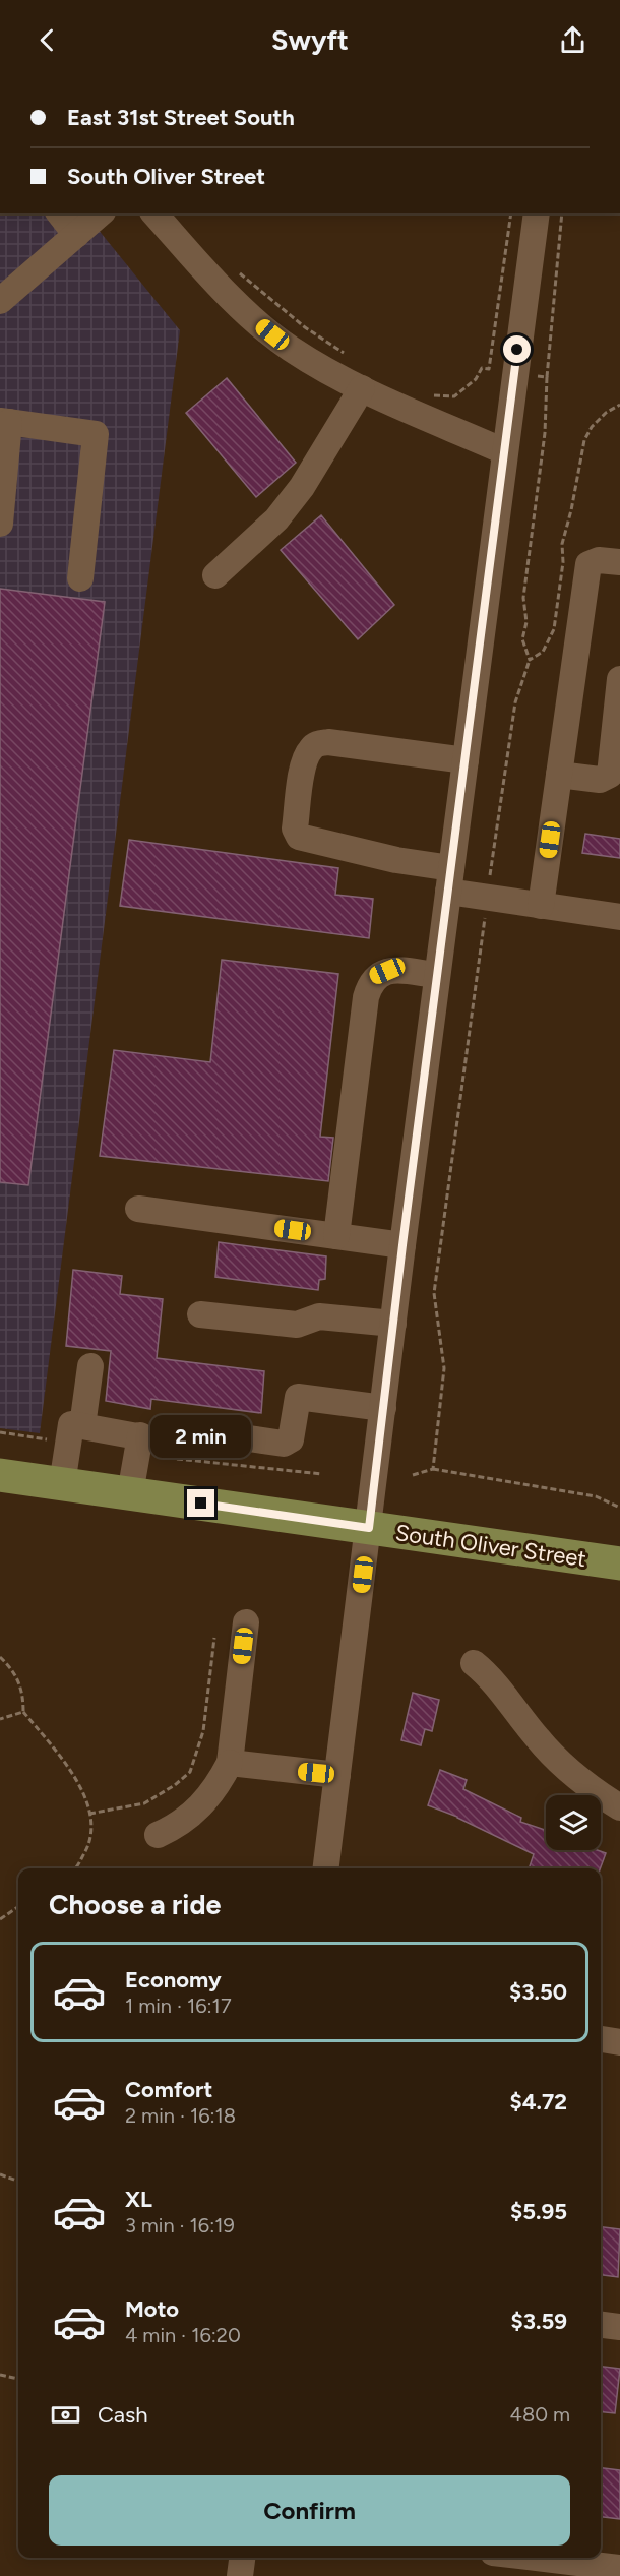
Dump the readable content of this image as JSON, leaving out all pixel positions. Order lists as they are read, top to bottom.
{
  "streets": {
    "main road": ["South Oliver Street"]
  },
  "page": {
    "header": "Swyft",
    "banner": ["East 31st Street South", "South Oliver Street"],
    "bubble": "2 min",
    "heading": "Choose a ride",
    "list": [
      {
        "name": "Economy",
        "note": "1 min · 16:17",
        "value": "$3.50"
      },
      {
        "name": "Comfort",
        "note": "2 min · 16:18",
        "value": "$4.72"
      },
      {
        "name": "XL",
        "note": "3 min · 16:19",
        "value": "$5.95"
      },
      {
        "name": "Moto",
        "note": "4 min · 16:20",
        "value": "$3.59"
      }
    ],
    "pay": ["Cash", "480 m"],
    "buttons": "Confirm"
  }
}
